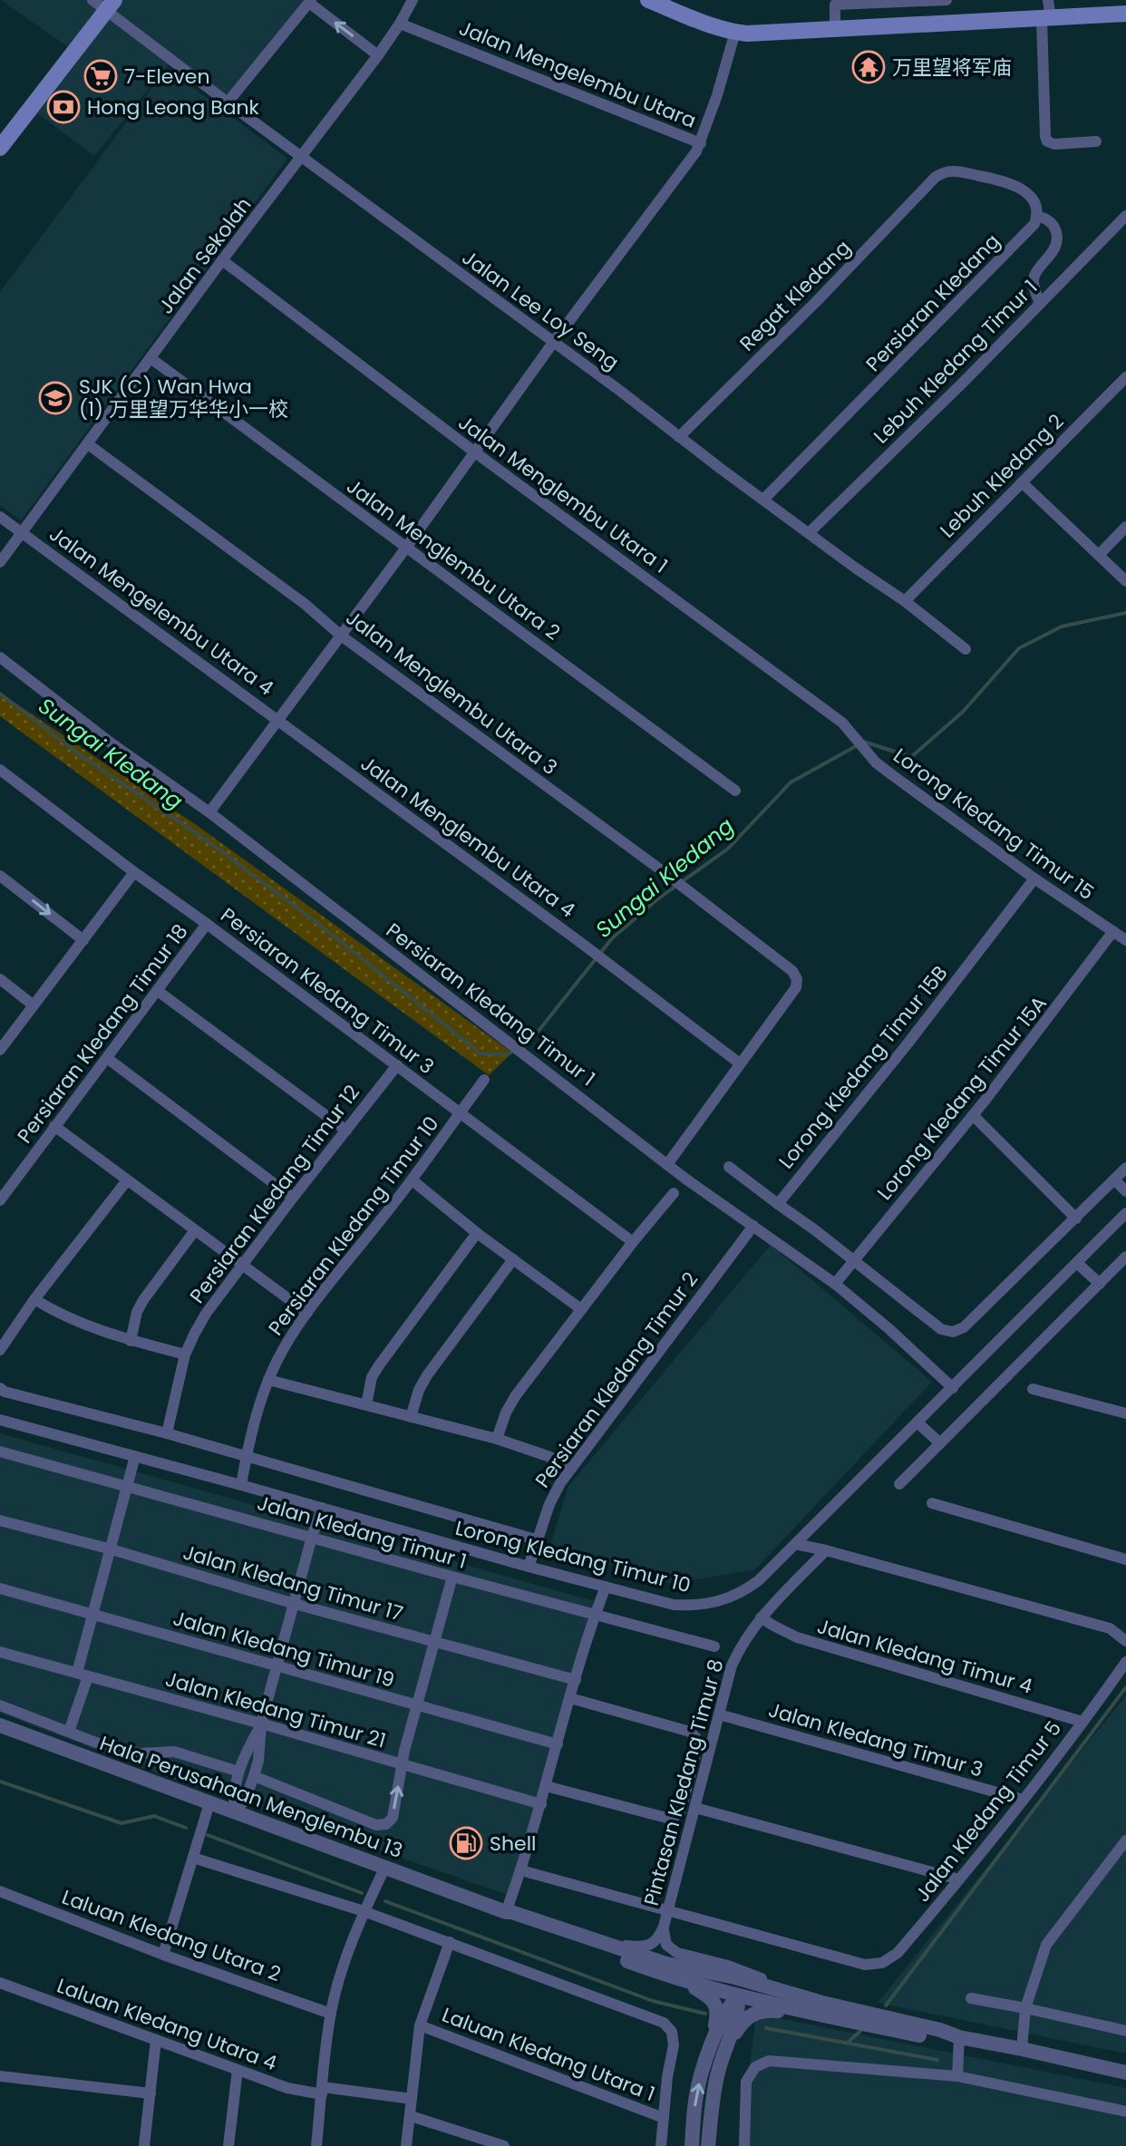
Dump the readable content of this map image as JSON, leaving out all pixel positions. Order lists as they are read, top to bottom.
{
  "streets": {
    "street": [
      "Jalan Mengelembu Utara",
      "Jalan Sekolah",
      "Regat Kledang",
      "Persiaran Kledang",
      "Jalan Lee Loy Seng",
      "Lebuh Kledang Timur 1",
      "Lebuh Kledang 2",
      "Jalan Menglembu Utara 1",
      "Jalan Menglembu Utara 2",
      "Jalan Mengelembu Utara 4",
      "Jalan Menglembu Utara 3",
      "Lorong Kledang Timur 15",
      "Jalan Menglembu Utara 4",
      "Persiaran Kledang Timur 3",
      "Persiaran Kledang Timur 1",
      "Persiaran Kledang Timur 18",
      "Lorong Kledang Timur 15B",
      "Lorong Kledang Timur 15A",
      "Persiaran Kledang Timur 12",
      "Persiaran Kledang Timur 10",
      "Persiaran Kledang Timur 2",
      "Jalan Kledang Timur 1",
      "Lorong Kledang Timur 10",
      "Jalan Kledang Timur 17",
      "Jalan Kledang Timur 19",
      "Jalan Kledang Timur 4",
      "Jalan Kledang Timur 21",
      "Jalan Kledang Timur 3",
      "Pintasan Kledang Timur 8",
      "Hala Perusahaan Menglembu 13",
      "Jalan Kledang Timur 5",
      "Laluan Kledang Utara 2",
      "Laluan Kledang Utara 4",
      "Laluan Kledang Utara 1"
    ]
  },
  "crossings": [
    ["Jalan Mengelembu Utara", "Jalan Sekolah"],
    ["Jalan Sekolah", "Jalan Lee Loy Seng"],
    ["Jalan Sekolah", "Jalan Menglembu Utara 1"],
    ["Jalan Sekolah", "Jalan Menglembu Utara 2"],
    ["Jalan Sekolah", "Jalan Mengelembu Utara 4"],
    ["Jalan Sekolah", "Jalan Menglembu Utara 3"],
    ["Regat Kledang", "Persiaran Kledang"],
    ["Regat Kledang", "Jalan Lee Loy Seng"],
    ["Persiaran Kledang", "Jalan Lee Loy Seng"],
    ["Jalan Lee Loy Seng", "Lebuh Kledang Timur 1"],
    ["Jalan Lee Loy Seng", "Lebuh Kledang 2"],
    ["Jalan Menglembu Utara 1", "Lorong Kledang Timur 15"],
    ["Jalan Mengelembu Utara 4", "Jalan Menglembu Utara 4"],
    ["Jalan Menglembu Utara 3", "Jalan Menglembu Utara 4"],
    ["Lorong Kledang Timur 15", "Lorong Kledang Timur 15B"],
    ["Lorong Kledang Timur 15", "Lorong Kledang Timur 15A"],
    ["Persiaran Kledang Timur 3", "Persiaran Kledang Timur 18"],
    ["Persiaran Kledang Timur 3", "Persiaran Kledang Timur 12"],
    ["Persiaran Kledang Timur 3", "Persiaran Kledang Timur 10"],
    ["Persiaran Kledang Timur 1", "Lorong Kledang Timur 15A"],
    ["Persiaran Kledang Timur 1", "Persiaran Kledang Timur 2"],
    ["Persiaran Kledang Timur 1", "Lorong Kledang Timur 10"],
    ["Persiaran Kledang Timur 12", "Lorong Kledang Timur 10"],
    ["Persiaran Kledang Timur 10", "Lorong Kledang Timur 10"],
    ["Persiaran Kledang Timur 2", "Lorong Kledang Timur 10"],
    ["Jalan Kledang Timur 4", "Pintasan Kledang Timur 8"],
    ["Jalan Kledang Timur 4", "Jalan Kledang Timur 5"],
    ["Jalan Kledang Timur 3", "Pintasan Kledang Timur 8"],
    ["Jalan Kledang Timur 3", "Jalan Kledang Timur 5"],
    ["Pintasan Kledang Timur 8", "Jalan Kledang Timur 5"]
  ],
  "water": ["Sungai Kledang"],
  "places": {
    "temple": ["万里望将军庙"],
    "supermarket": ["7-Eleven"],
    "bank": ["Hong Leong Bank"],
    "school or university": ["SJK (C) Wan Hwa (1) 万里望万华华小一校"],
    "fuel station": ["Shell"]
  }
}
